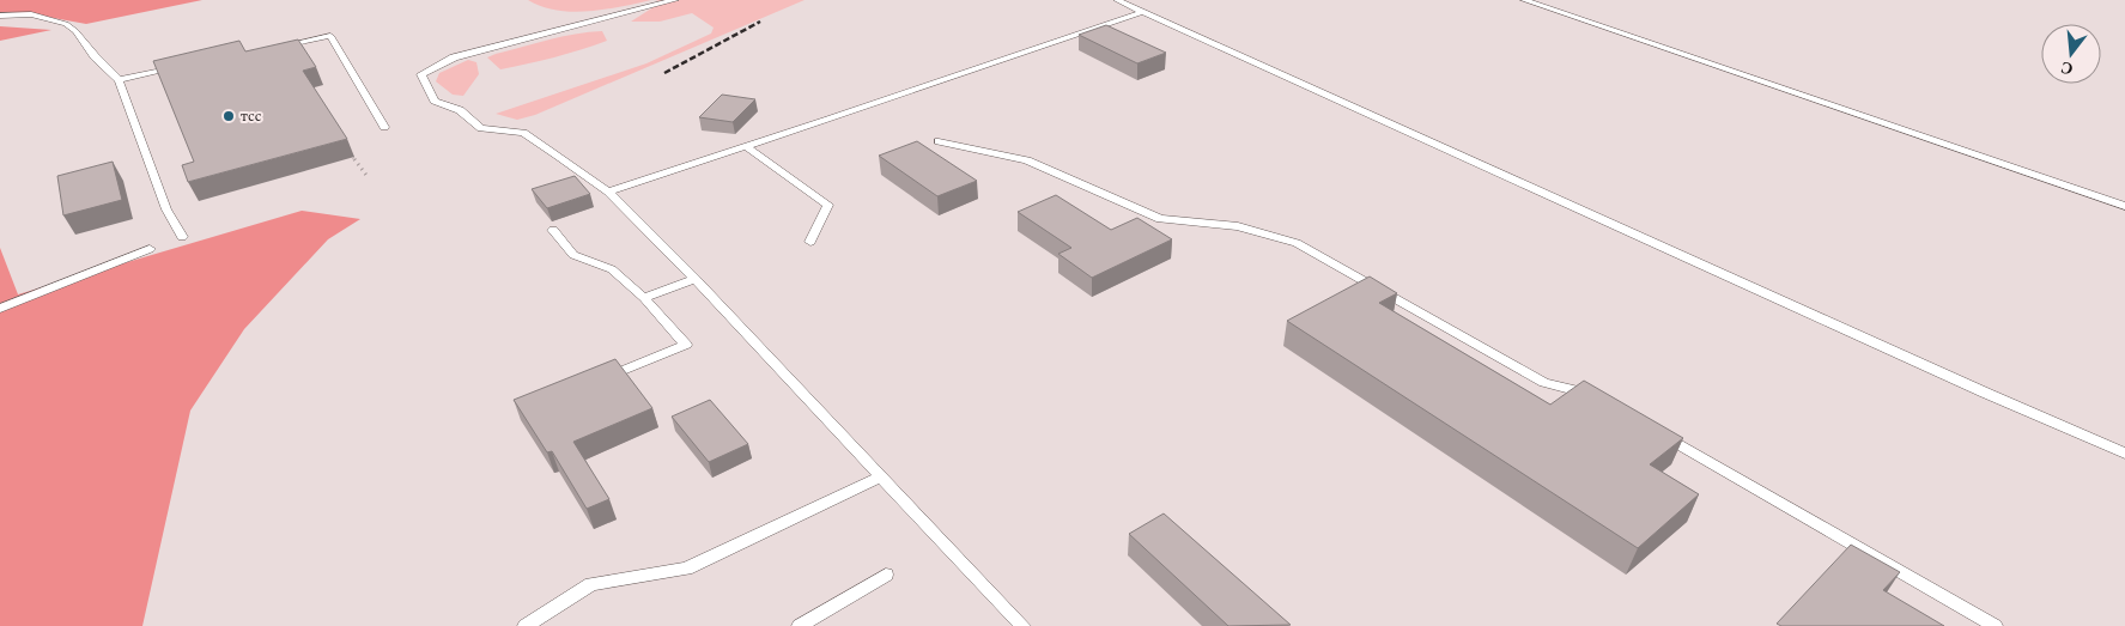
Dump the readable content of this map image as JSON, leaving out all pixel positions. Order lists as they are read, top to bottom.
{
  "places": ["тсс"],
  "north": "bottom"
}
